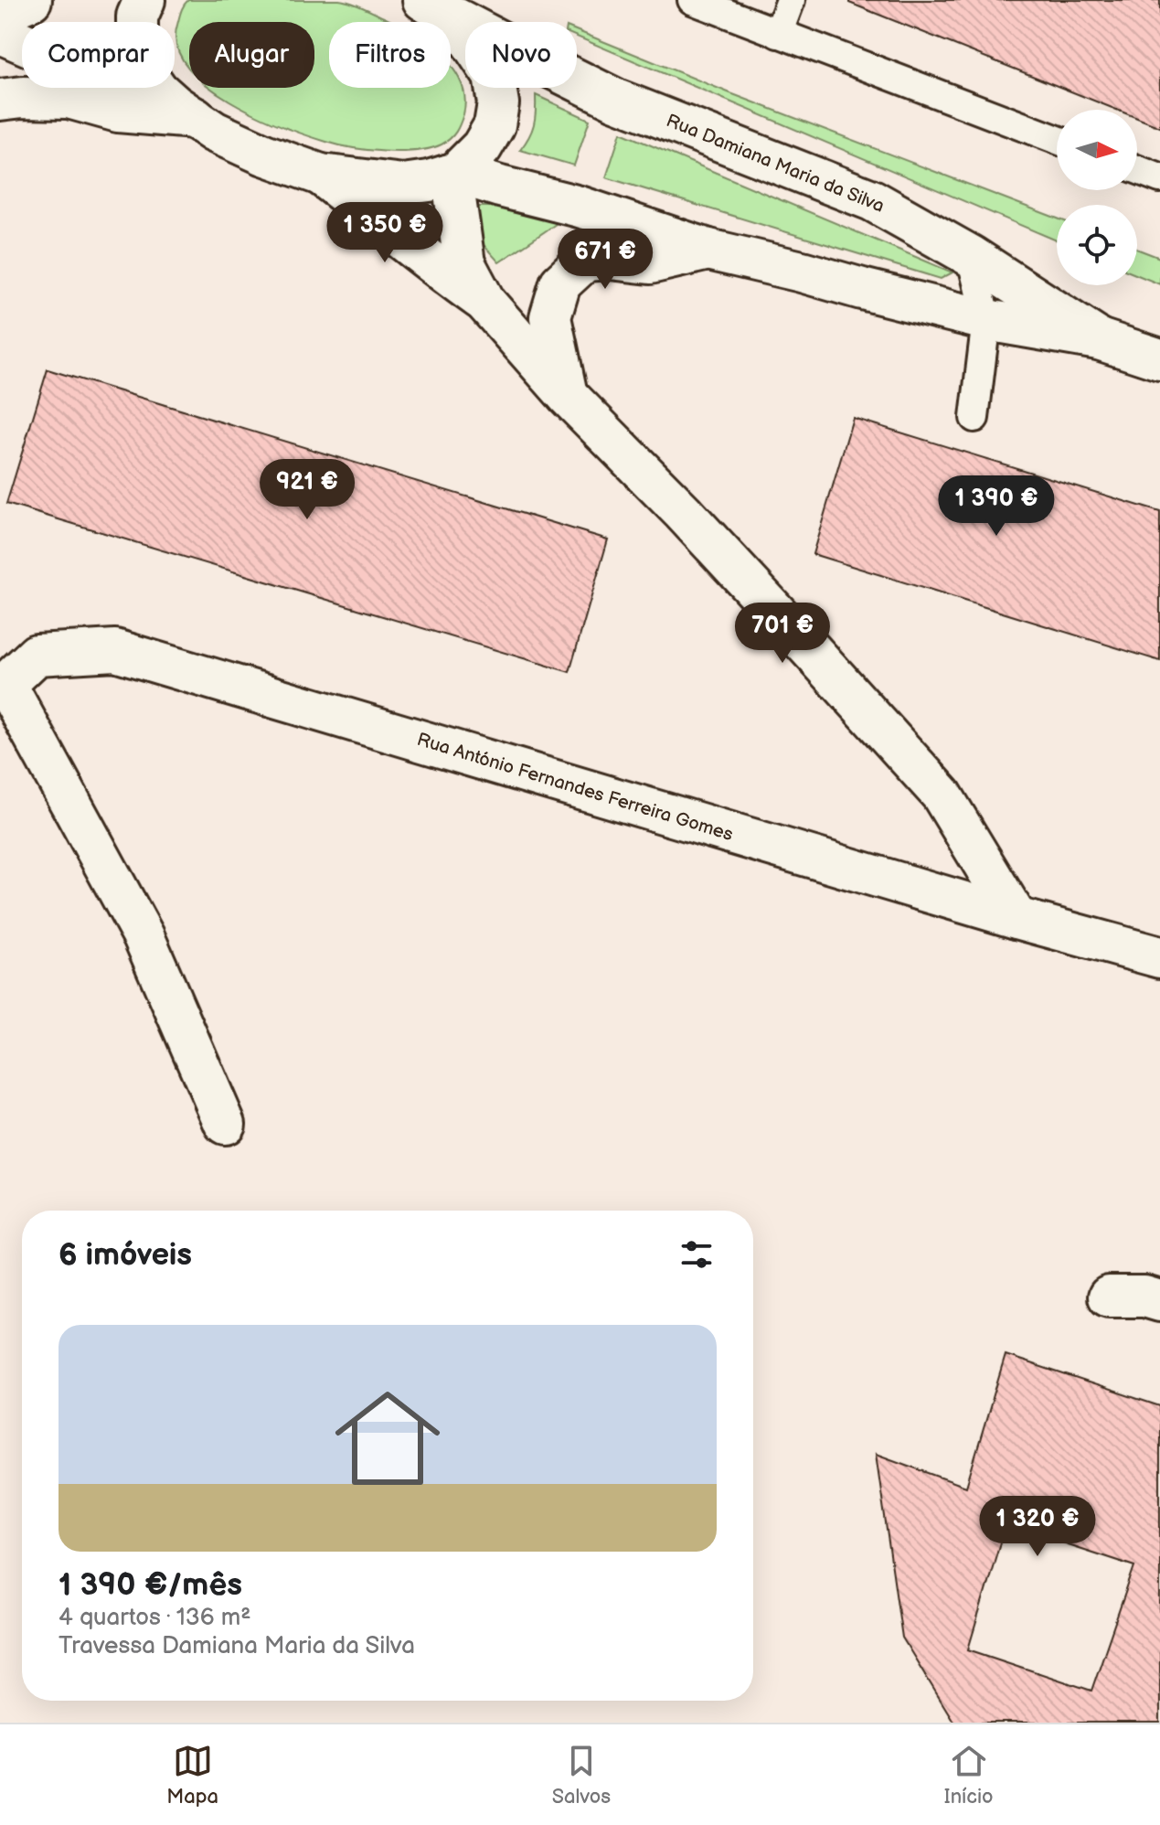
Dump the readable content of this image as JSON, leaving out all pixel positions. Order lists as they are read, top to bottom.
{
  "streets": {
    "street": ["Rua Damiana Maria da Silva", "Rua António Fernandes Ferreira Gomes"]
  },
  "north": "right",
  "page": {
    "chip": [
      "Comprar",
      "Alugar",
      "Filtros",
      "Novo"
    ],
    "price": [
      "1 350 €",
      "671 €",
      "921 €",
      "1 390 €",
      "701 €",
      "1 320 €"
    ],
    "heading": "6 imóveis",
    "list": [
      {
        "name": "1 390 €/mês",
        "note": "4 quartos · 136 m² · Travessa Damiana Maria da Silva"
      }
    ],
    "tabs": ["Mapa", "Salvos", "Início"]
  }
}
